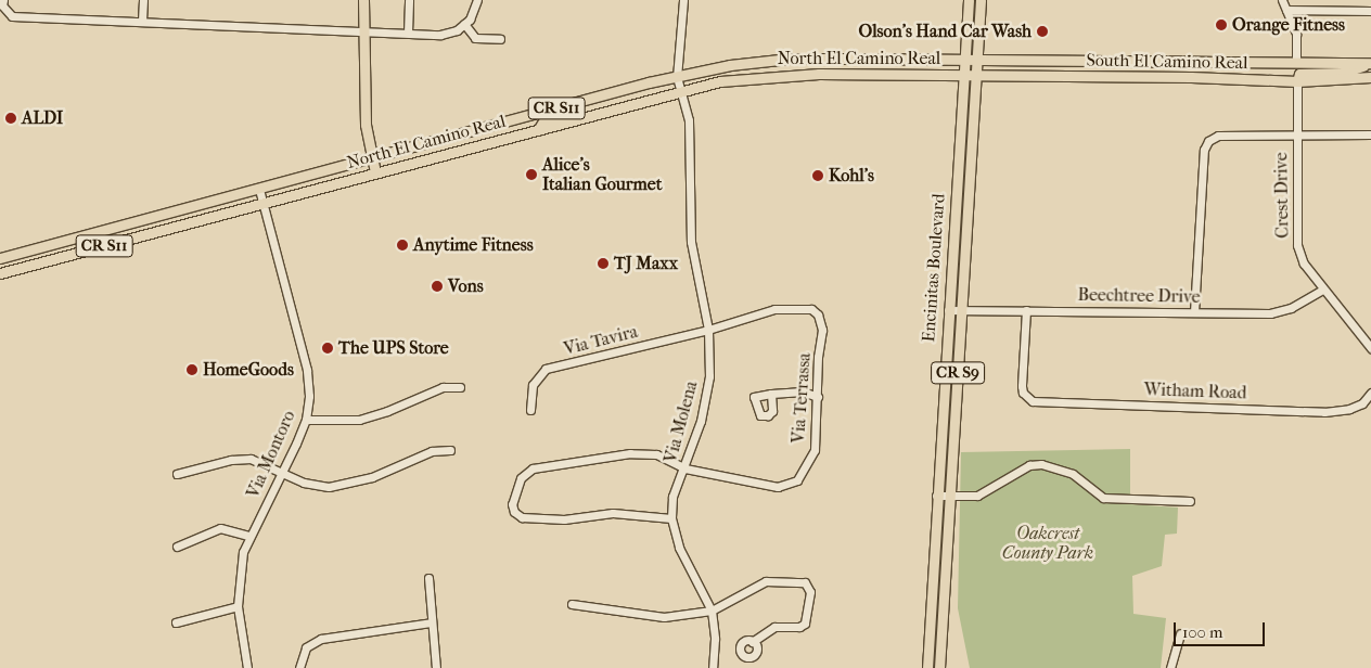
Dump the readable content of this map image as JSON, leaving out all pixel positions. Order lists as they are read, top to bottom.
{
  "streets": {
    "main road": [
      "North El Camino Real",
      "South El Camino Real",
      "CR S11",
      "Encinitas Boulevard",
      "CR S9"
    ],
    "street": [
      "Crest Drive",
      "Beechtree Drive",
      "Via Tavira",
      "Witham Road",
      "Via Terrassa",
      "Via Molena",
      "Via Montoro"
    ]
  },
  "crossings": [
    ["North El Camino Real", "South El Camino Real"],
    ["North El Camino Real", "Encinitas Boulevard"],
    ["North El Camino Real", "Via Molena"],
    ["North El Camino Real", "Via Montoro"],
    ["South El Camino Real", "Crest Drive"],
    ["South El Camino Real", "Encinitas Boulevard"],
    ["Crest Drive", "Beechtree Drive"],
    ["Encinitas Boulevard", "Beechtree Drive"],
    ["Beechtree Drive", "Witham Road"],
    ["Via Tavira", "Via Terrassa"],
    ["Via Tavira", "Via Molena"],
    ["Via Terrassa", "Via Molena"]
  ],
  "parks": ["Oakcrest County Park"],
  "places": [
    "Orange Fitness",
    "Olson's Hand Car Wash",
    "ALDI",
    "Alice's Italian Gourmet",
    "Kohl's",
    "Anytime Fitness",
    "TJ Maxx",
    "Vons",
    "The UPS Store",
    "HomeGoods"
  ],
  "scale_bar": "100 m"
}
